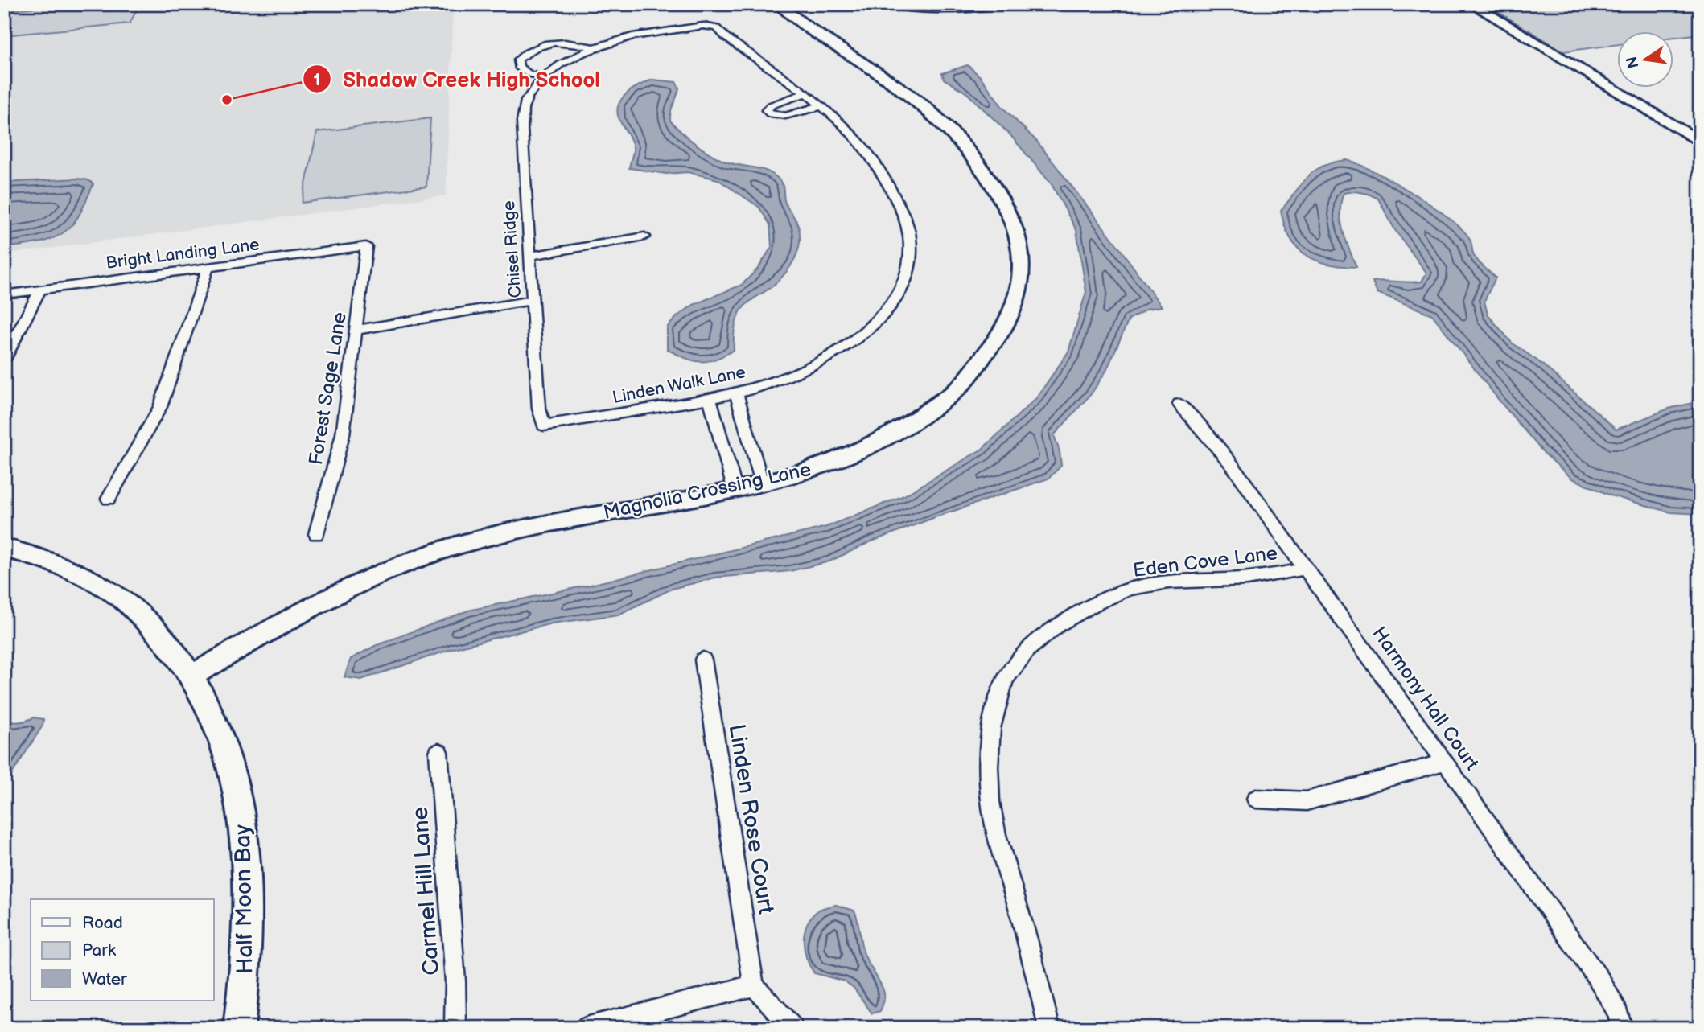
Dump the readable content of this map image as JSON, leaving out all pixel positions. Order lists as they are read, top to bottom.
{
  "streets": {
    "street": [
      "Chisel Ridge",
      "Bright Landing Lane",
      "Linden Walk Lane",
      "Forest Sage Lane",
      "Magnolia Crossing Lane",
      "Eden Cove Lane",
      "Harmony Hall Court",
      "Linden Rose Court",
      "Carmel Hill Lane",
      "Half Moon Bay"
    ]
  },
  "crossings": [
    ["Chisel Ridge", "Linden Walk Lane"],
    ["Bright Landing Lane", "Forest Sage Lane"],
    ["Magnolia Crossing Lane", "Half Moon Bay"],
    ["Eden Cove Lane", "Harmony Hall Court"]
  ],
  "places": ["Shadow Creek High School"],
  "legend": ["Road", "Park", "Water"],
  "north": "left"
}
